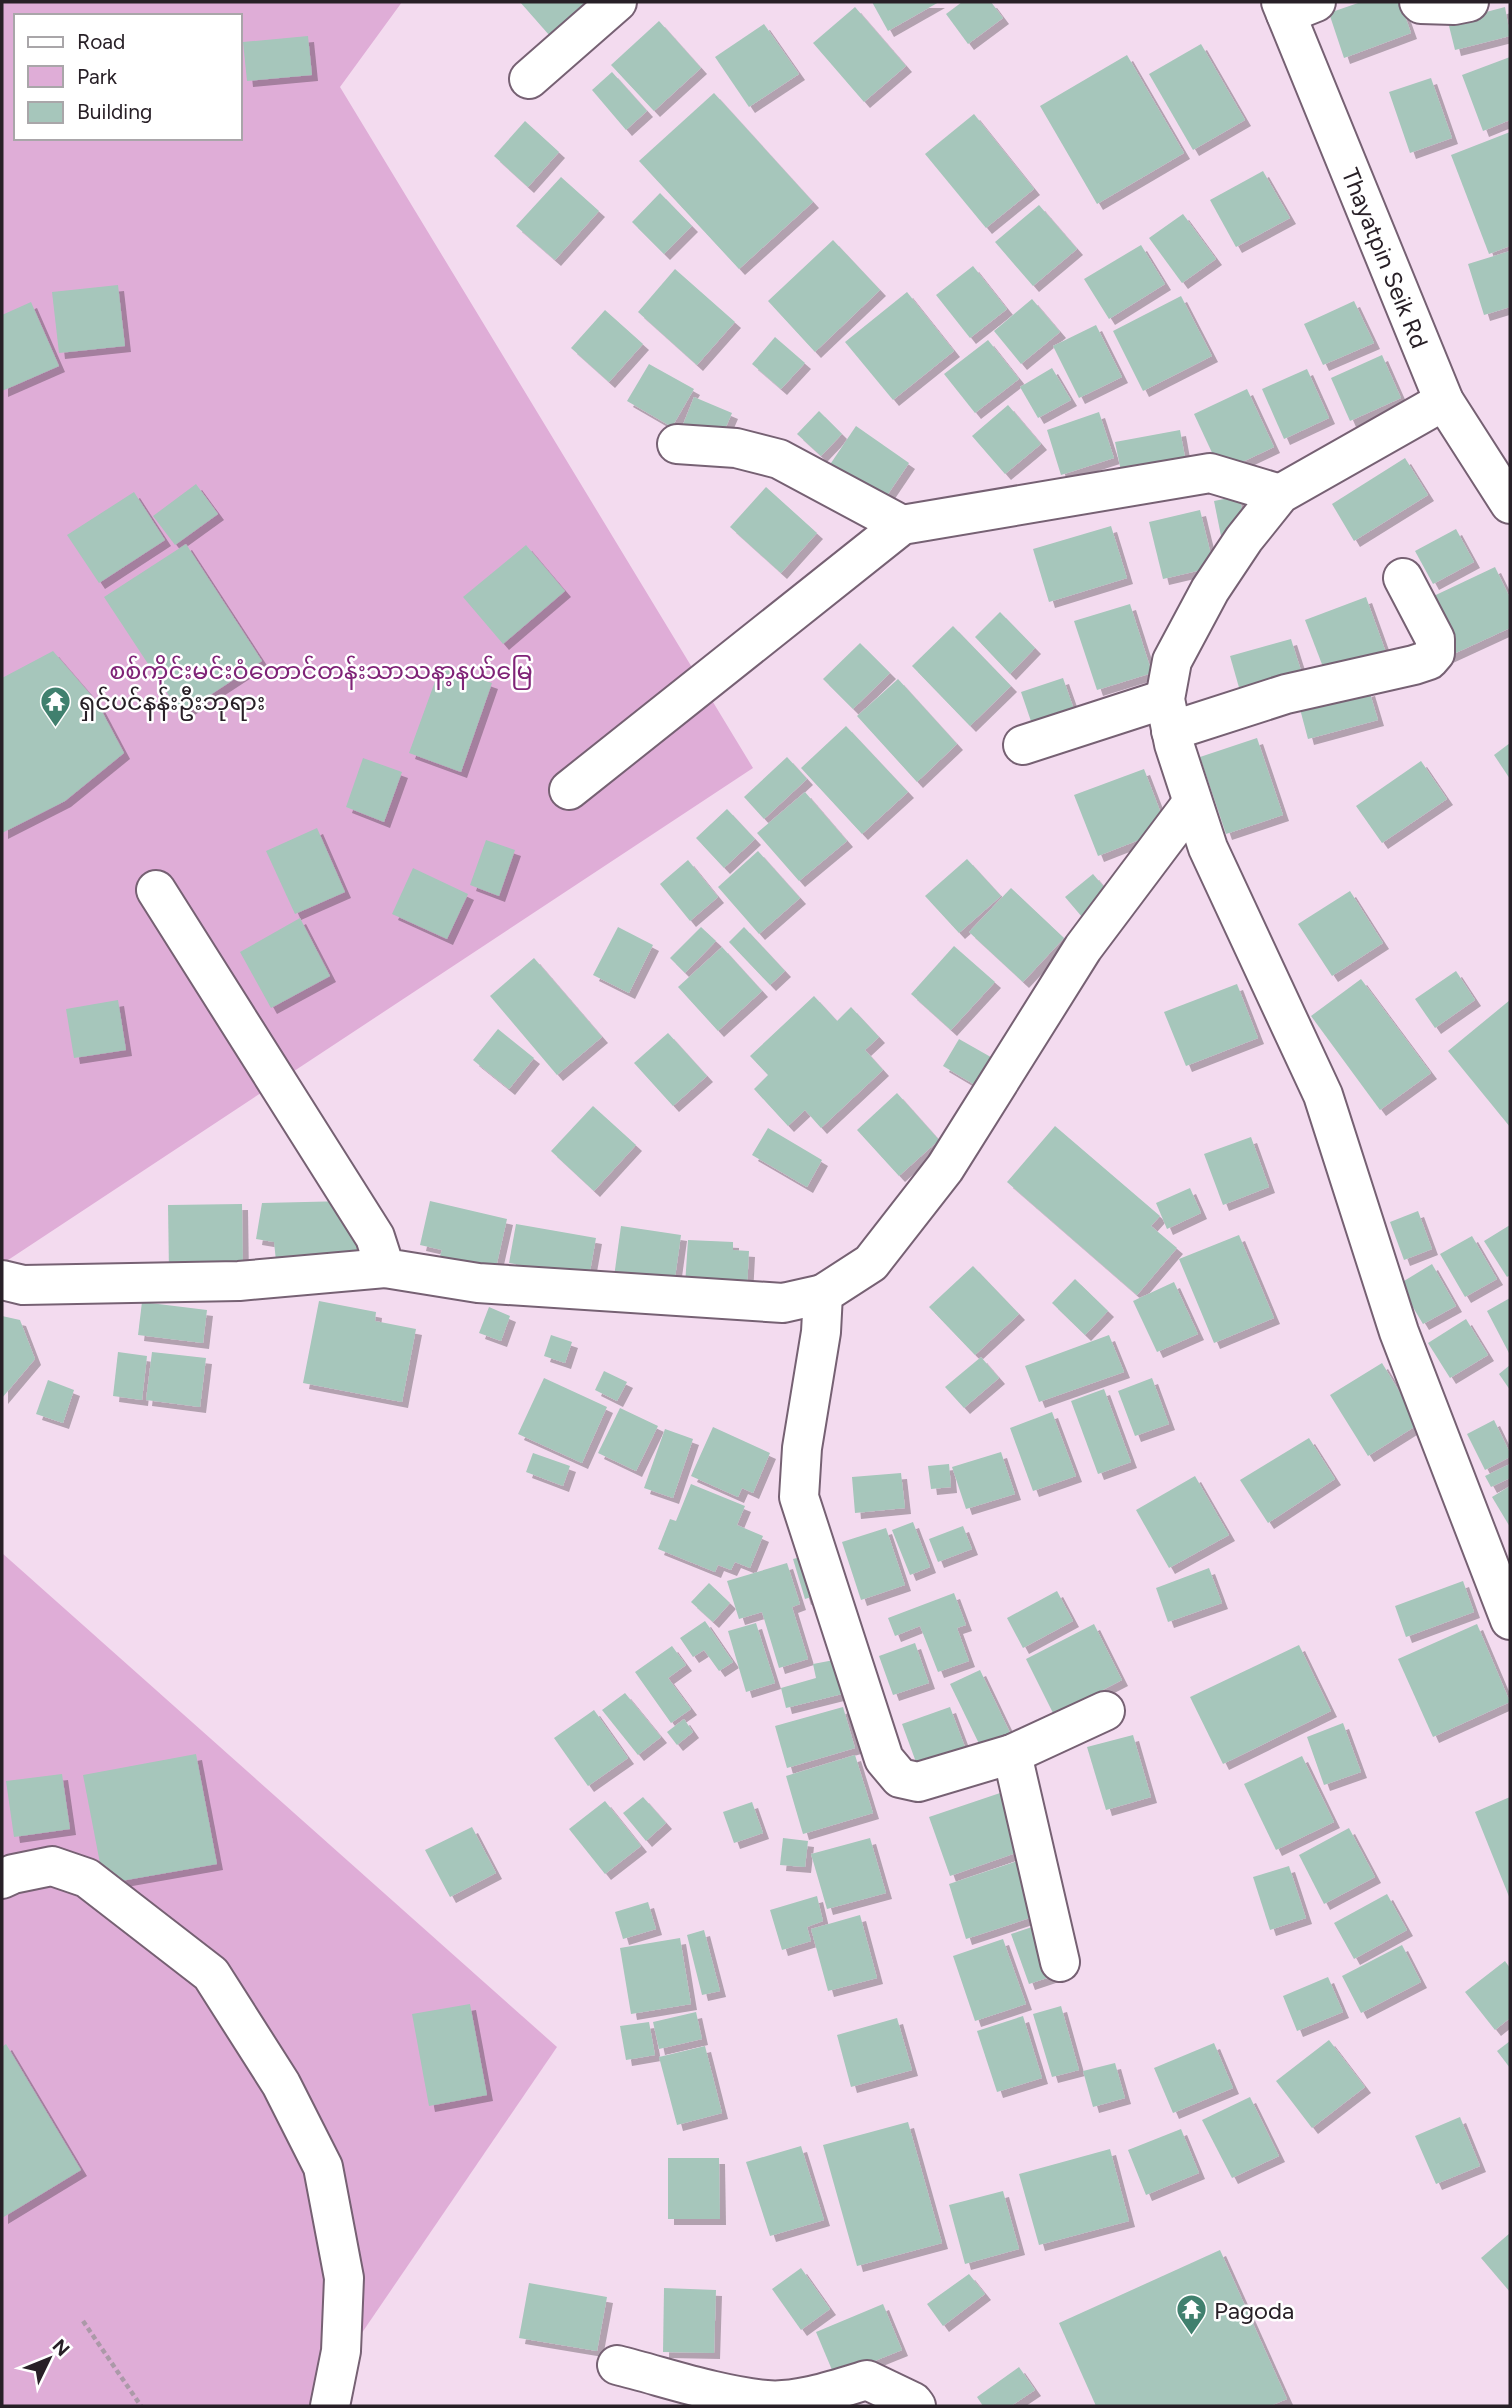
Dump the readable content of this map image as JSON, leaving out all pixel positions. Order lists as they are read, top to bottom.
{
  "streets": {
    "street": ["Thayatpin Seik Rd"]
  },
  "parks": ["စစ်ကိုင်းမင်းဝံတောင်တန်းသာသနာ့နယ်မြေ"],
  "places": {
    "temple": ["ရှင်ပင်နန်းဦးဘုရား", "Pagoda"]
  },
  "legend": ["Road", "Park", "Building"],
  "north": "top right"
}
